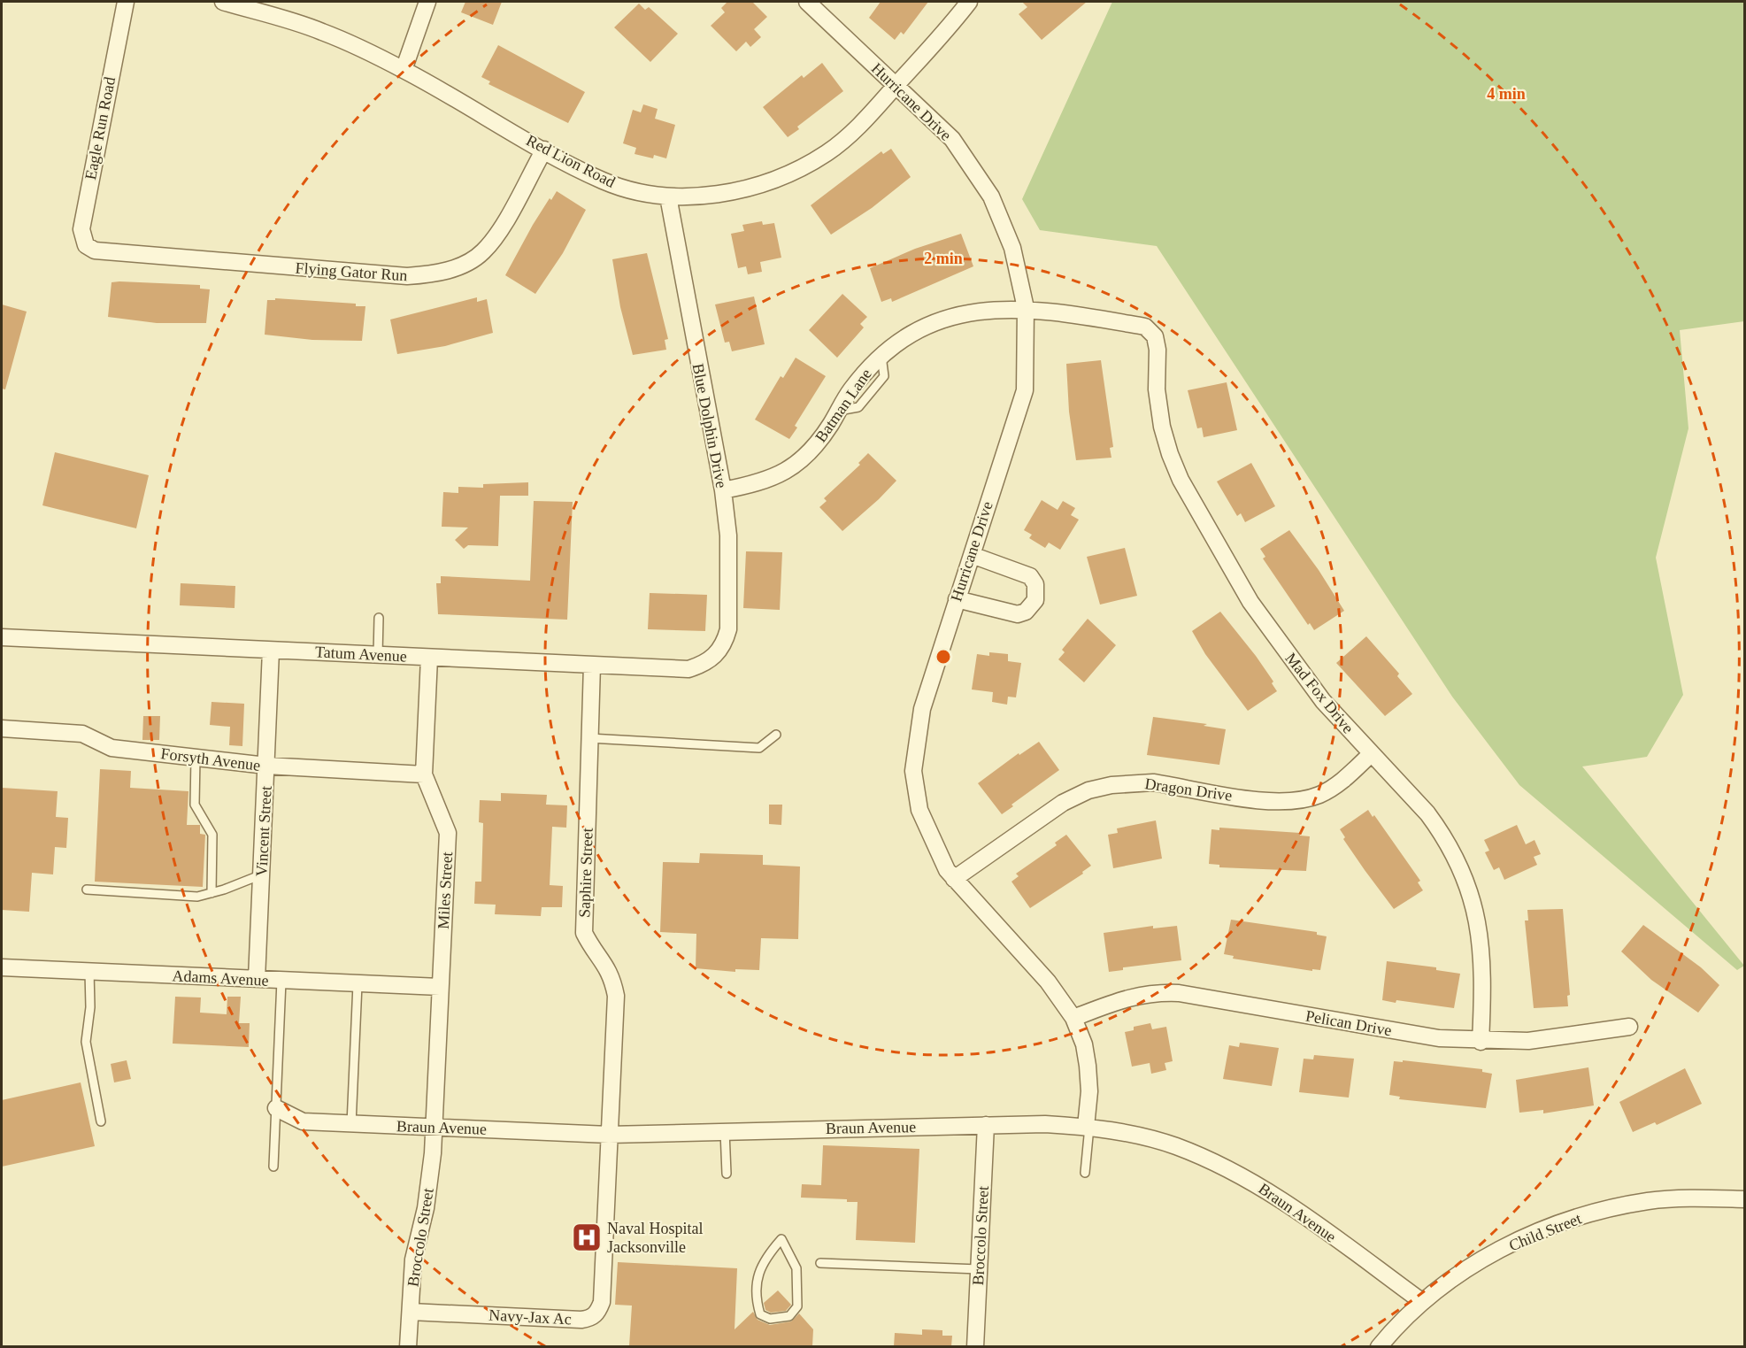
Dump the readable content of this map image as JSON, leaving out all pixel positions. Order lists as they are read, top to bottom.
{
  "streets": {
    "street": [
      "Hurricane Drive",
      "Eagle Run Road",
      "Red Lion Road",
      "Flying Gator Run",
      "Batman Lane",
      "Blue Dolphin Drive",
      "Tatum Avenue",
      "Mad Fox Drive",
      "Forsyth Avenue",
      "Dragon Drive",
      "Vincent Street",
      "Saphire Street",
      "Miles Street",
      "Adams Avenue",
      "Pelican Drive",
      "Braun Avenue",
      "Child Street",
      "Broccolo Street",
      "Navy-Jax Ac"
    ]
  },
  "crossings": [
    ["Hurricane Drive", "Red Lion Road"],
    ["Hurricane Drive", "Batman Lane"],
    ["Hurricane Drive", "Dragon Drive"],
    ["Hurricane Drive", "Pelican Drive"],
    ["Hurricane Drive", "Braun Avenue"],
    ["Eagle Run Road", "Flying Gator Run"],
    ["Red Lion Road", "Flying Gator Run"],
    ["Red Lion Road", "Blue Dolphin Drive"],
    ["Batman Lane", "Blue Dolphin Drive"],
    ["Batman Lane", "Mad Fox Drive"],
    ["Blue Dolphin Drive", "Tatum Avenue"],
    ["Tatum Avenue", "Vincent Street"],
    ["Tatum Avenue", "Saphire Street"],
    ["Tatum Avenue", "Miles Street"],
    ["Mad Fox Drive", "Dragon Drive"],
    ["Mad Fox Drive", "Pelican Drive"],
    ["Forsyth Avenue", "Vincent Street"],
    ["Forsyth Avenue", "Miles Street"],
    ["Vincent Street", "Adams Avenue"],
    ["Saphire Street", "Navy-Jax Ac"],
    ["Miles Street", "Adams Avenue"],
    ["Miles Street", "Braun Avenue"],
    ["Miles Street", "Broccolo Street"],
    ["Braun Avenue", "Child Street"],
    ["Braun Avenue", "Broccolo Street"],
    ["Braun Avenue", "Navy-Jax Ac"],
    ["Broccolo Street", "Navy-Jax Ac"]
  ],
  "places": {
    "hospital": ["Naval Hospital Jacksonville"]
  },
  "rings": ["4 min", "2 min"]
}
